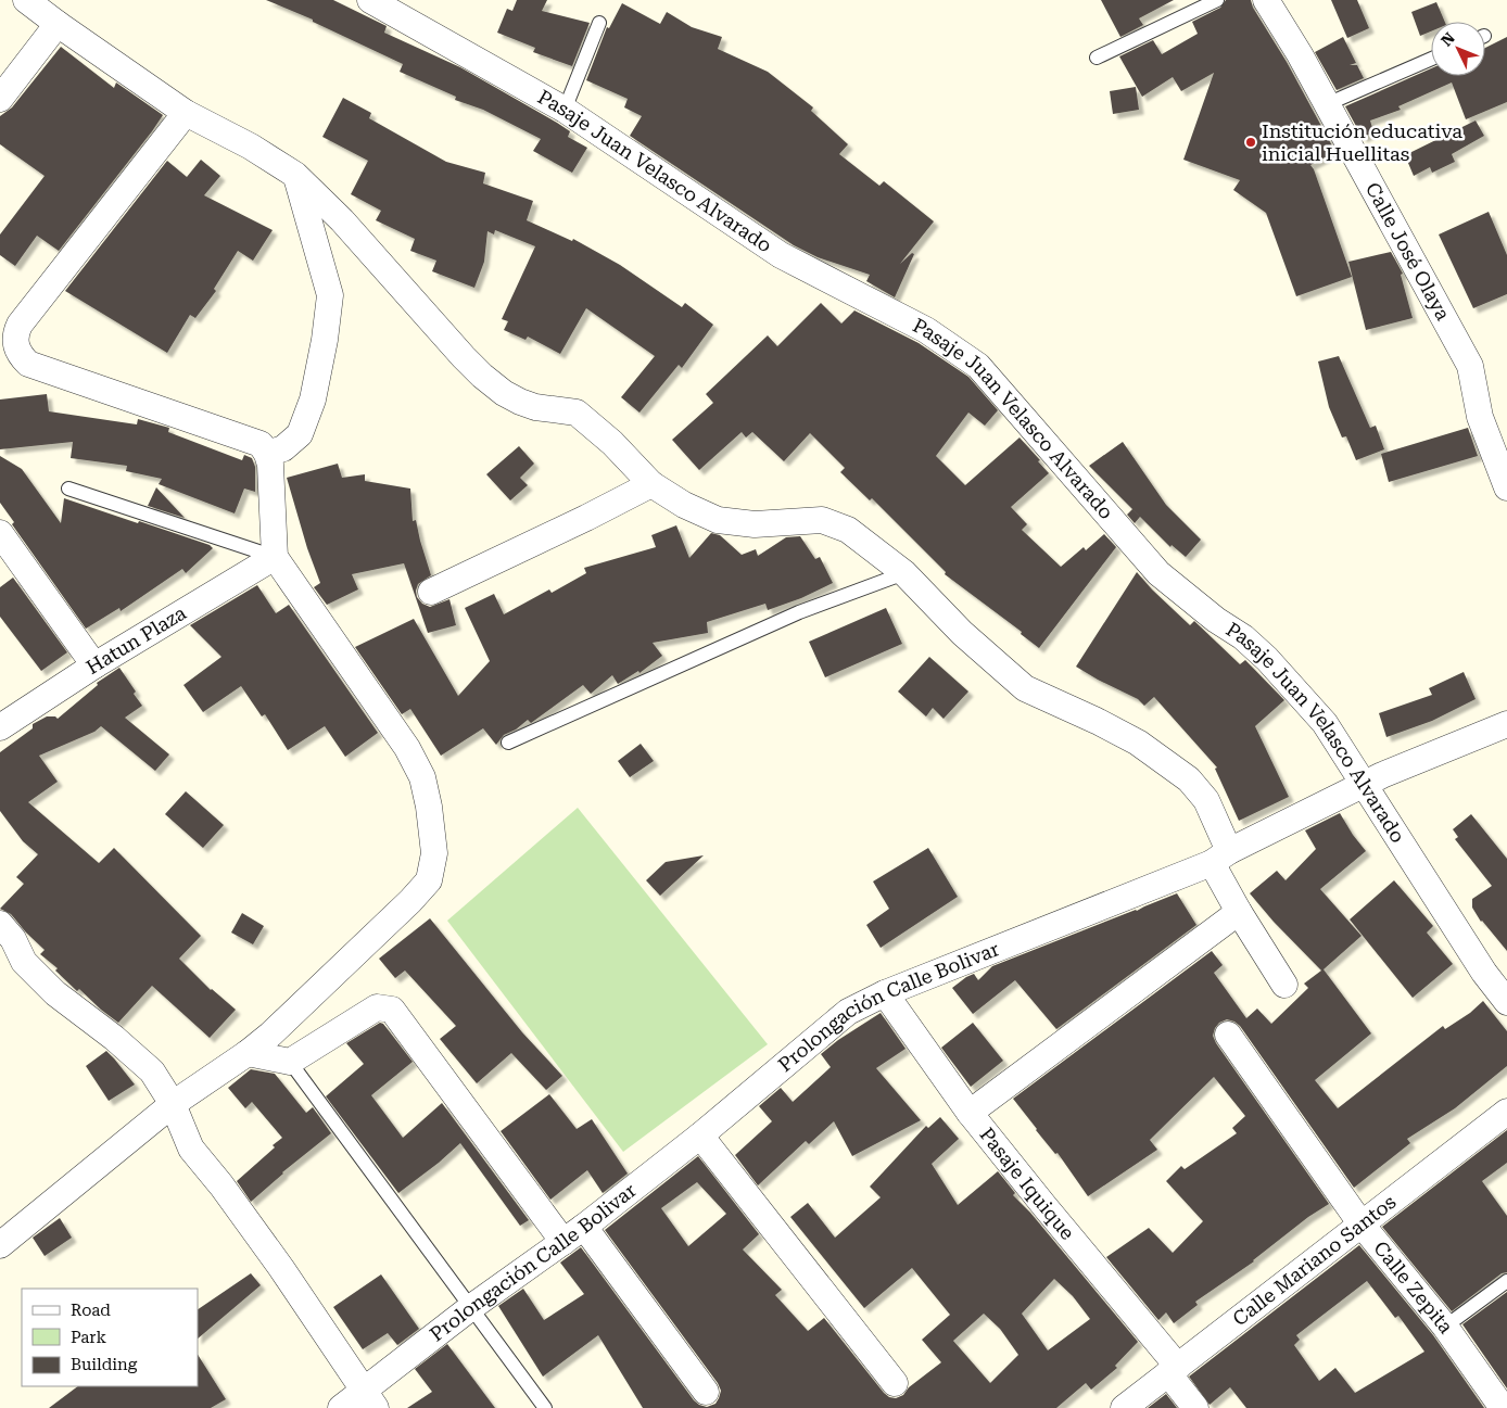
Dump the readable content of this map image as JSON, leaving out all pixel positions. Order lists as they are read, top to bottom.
{
  "streets": {
    "street": [
      "Pasaje Juan Velasco Alvarado",
      "Calle José Olaya",
      "Hatun Plaza",
      "Prolongación Calle Bolivar",
      "Pasaje Iquique",
      "Calle Mariano Santos",
      "Calle Zepita"
    ]
  },
  "crossings": [
    ["Pasaje Juan Velasco Alvarado", "Prolongación Calle Bolivar"],
    ["Prolongación Calle Bolivar", "Pasaje Iquique"],
    ["Pasaje Iquique", "Calle Mariano Santos"],
    ["Calle Mariano Santos", "Calle Zepita"]
  ],
  "places": ["Institución educativa inicial Huellitas"],
  "legend": ["Road", "Park", "Building"],
  "north": "top left"
}
